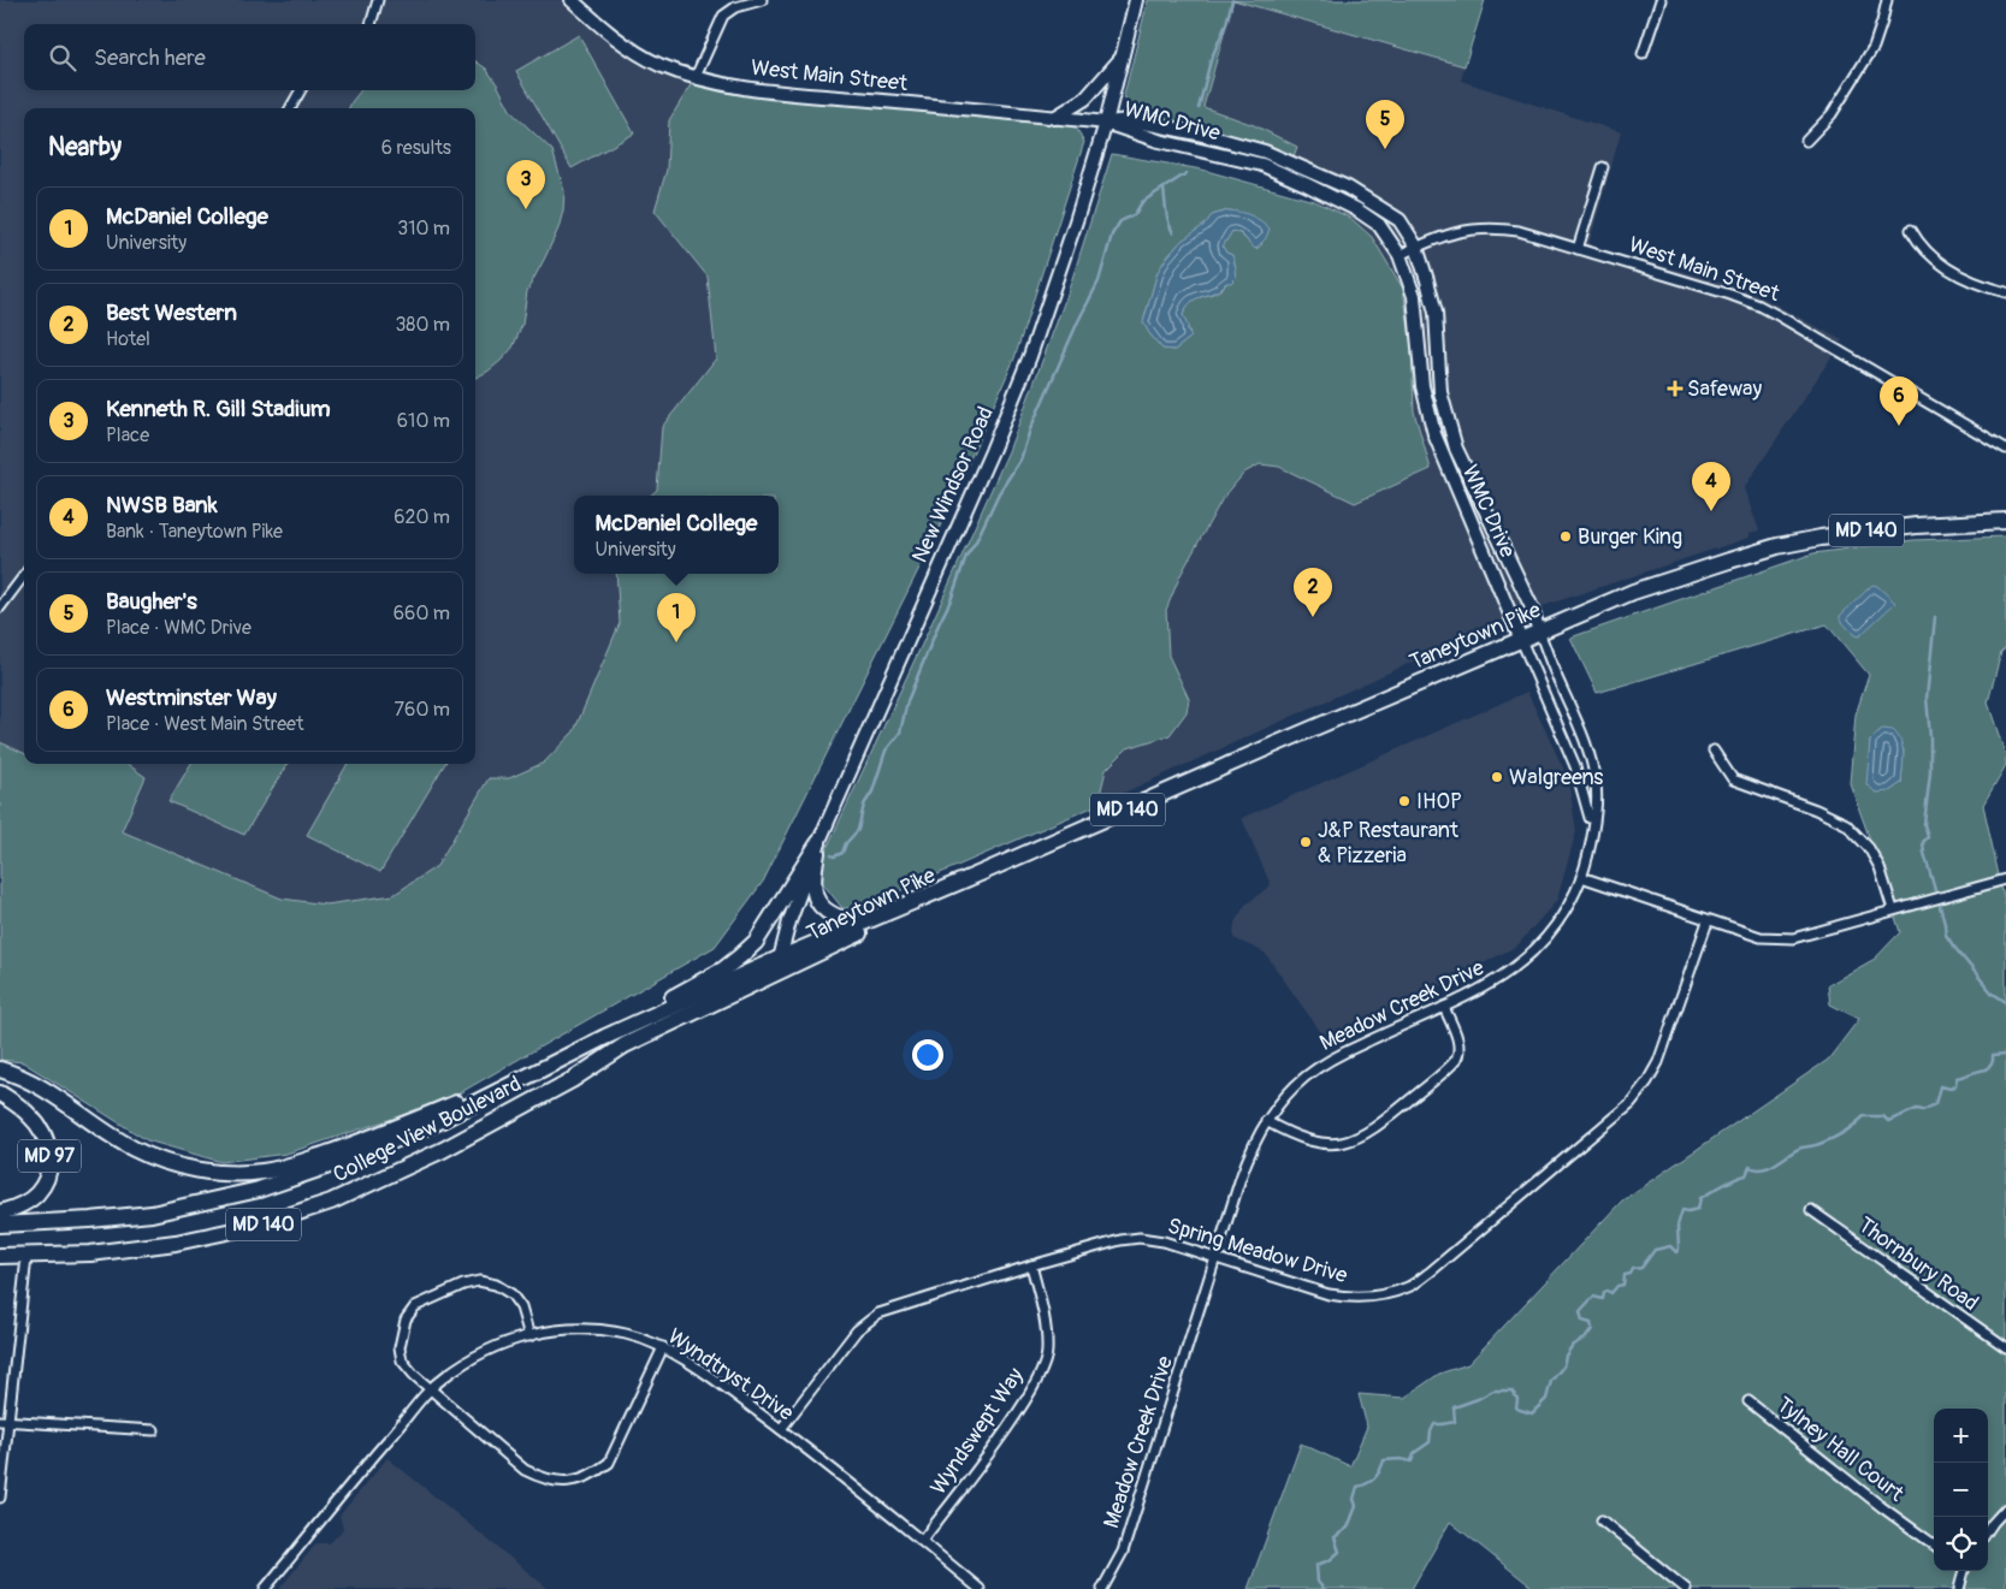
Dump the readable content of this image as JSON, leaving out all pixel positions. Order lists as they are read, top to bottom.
{
  "streets": {
    "highway": [
      "MD 140",
      "Taneytown Pike",
      "College View Boulevard",
      "MD 97"
    ],
    "main road": ["West Main Street", "WMC Drive", "New Windsor Road"],
    "street": [
      "Meadow Creek Drive",
      "Spring Meadow Drive",
      "Thornbury Road",
      "Wyndtryst Drive",
      "Wyndswept Way",
      "Tylney Hall Court"
    ]
  },
  "crossings": [
    ["West Main Street", "WMC Drive"],
    ["West Main Street", "New Windsor Road"],
    ["WMC Drive", "New Windsor Road"],
    ["WMC Drive", "Taneytown Pike"],
    ["WMC Drive", "Meadow Creek Drive"],
    ["New Windsor Road", "Taneytown Pike"],
    ["New Windsor Road", "College View Boulevard"],
    ["Taneytown Pike", "Meadow Creek Drive"],
    ["Taneytown Pike", "College View Boulevard"],
    ["Meadow Creek Drive", "Spring Meadow Drive"],
    ["Spring Meadow Drive", "Wyndtryst Drive"],
    ["Spring Meadow Drive", "Wyndswept Way"],
    ["Wyndtryst Drive", "Wyndswept Way"]
  ],
  "places": {
    "health": ["Safeway"],
    "other": [
      "Burger King",
      "Walgreens",
      "IHOP",
      "J&P Restaurant & Pizzeria"
    ]
  },
  "page": {
    "search": "Search here",
    "pins": [
      "5",
      "3",
      "6",
      "4",
      "2",
      "1"
    ],
    "heading": ["Nearby", "6 results"],
    "list": [
      {
        "mark": "1",
        "name": "McDaniel College",
        "note": "University",
        "value": "310 m"
      },
      {
        "mark": "2",
        "name": "Best Western",
        "note": "Hotel",
        "value": "380 m"
      },
      {
        "mark": "3",
        "name": "Kenneth R. Gill Stadium",
        "note": "Place",
        "value": "610 m"
      },
      {
        "mark": "4",
        "name": "NWSB Bank",
        "note": "Bank · Taneytown Pike",
        "value": "620 m"
      },
      {
        "mark": "5",
        "name": "Baugher's",
        "note": "Place · WMC Drive",
        "value": "660 m"
      },
      {
        "mark": "6",
        "name": "Westminster Way",
        "note": "Place · West Main Street",
        "value": "760 m"
      }
    ],
    "popup": ["McDaniel College", "University"],
    "map_buttons": ["+", "−"]
  }
}
